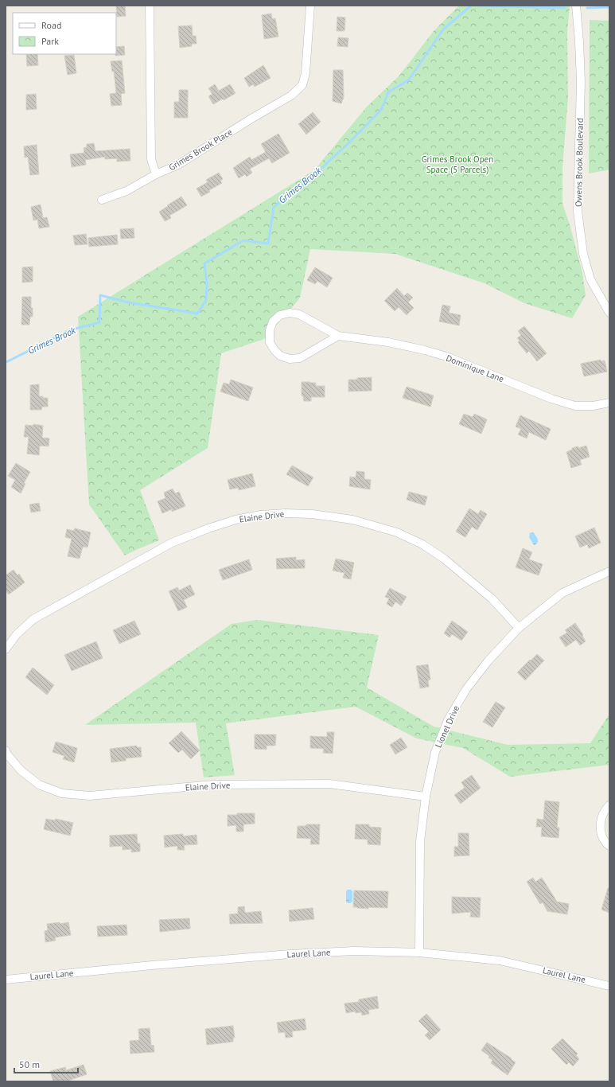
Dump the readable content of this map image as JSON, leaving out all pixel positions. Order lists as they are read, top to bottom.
{
  "streets": {
    "street": [
      "Grimes Brook Place",
      "Owens Brook Boulevard",
      "Dominique Lane",
      "Elaine Drive",
      "Lionel Drive",
      "Laurel Lane"
    ]
  },
  "crossings": [
    ["Elaine Drive", "Lionel Drive"],
    ["Lionel Drive", "Laurel Lane"]
  ],
  "water": ["Grimes Brook"],
  "parks": ["Grimes Brook Open Space (5 Parcels)"],
  "legend": ["Road", "Park"],
  "scale_bar": "50 m"
}
